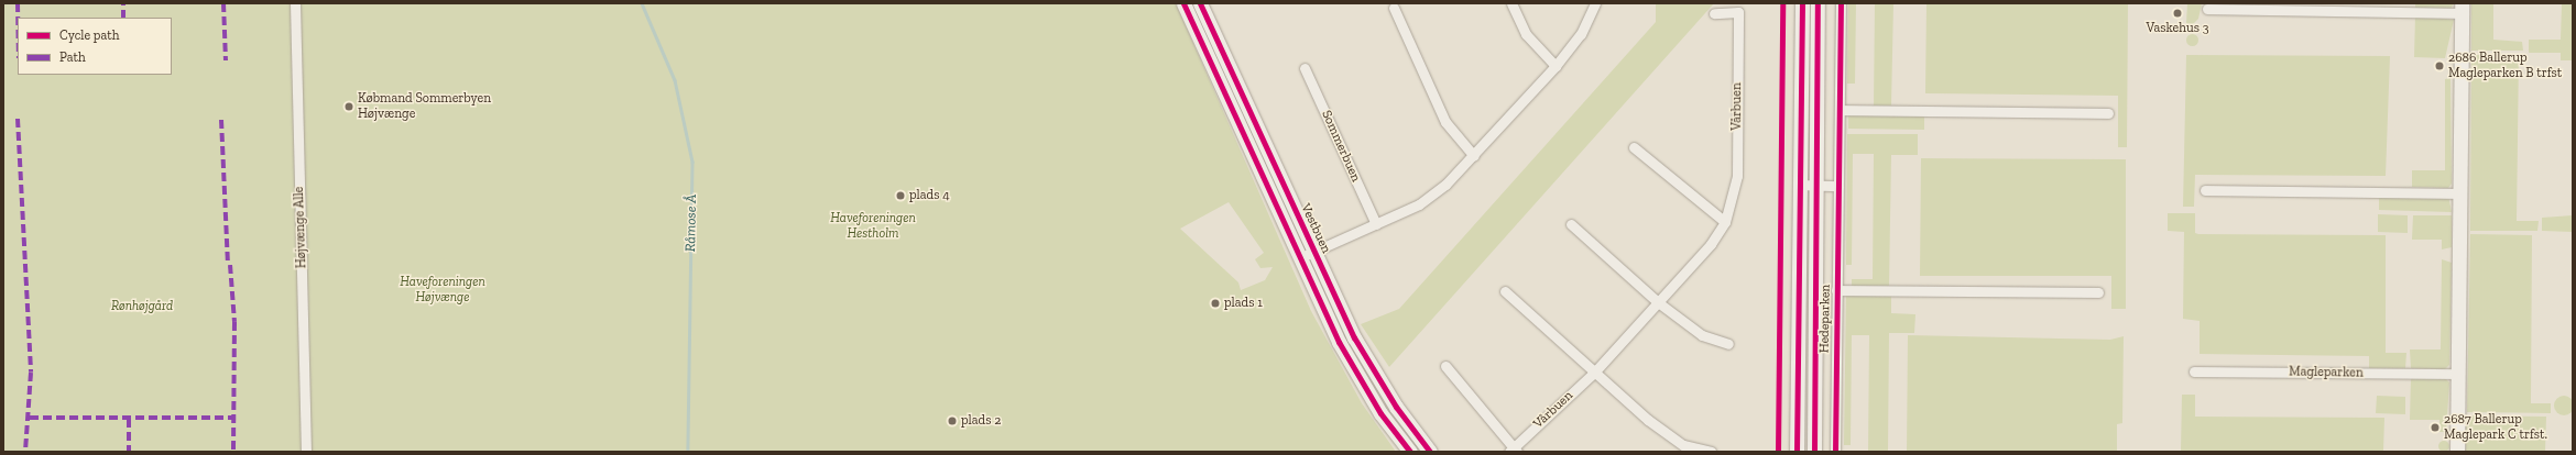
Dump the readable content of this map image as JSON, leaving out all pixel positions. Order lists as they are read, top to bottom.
{
  "streets": {
    "street": [
      "Vårbuen",
      "Sommerbuen",
      "Højvænge Alle",
      "Vestbuen",
      "Hedeparken",
      "Magleparken"
    ]
  },
  "water": ["Råmose Å"],
  "parks": ["Haveforeningen Hestholm", "Haveforeningen Højvænge", "Rønhøjgård"],
  "places": [
    "Vaskehus 3",
    "2686 Ballerup Magleparken B trfst",
    "Købmand Sommerbyen Højvænge",
    "plads 4",
    "plads 1",
    "plads 2",
    "2687 Ballerup Maglepark C trfst."
  ],
  "legend": ["Cycle path", "Path"]
}
